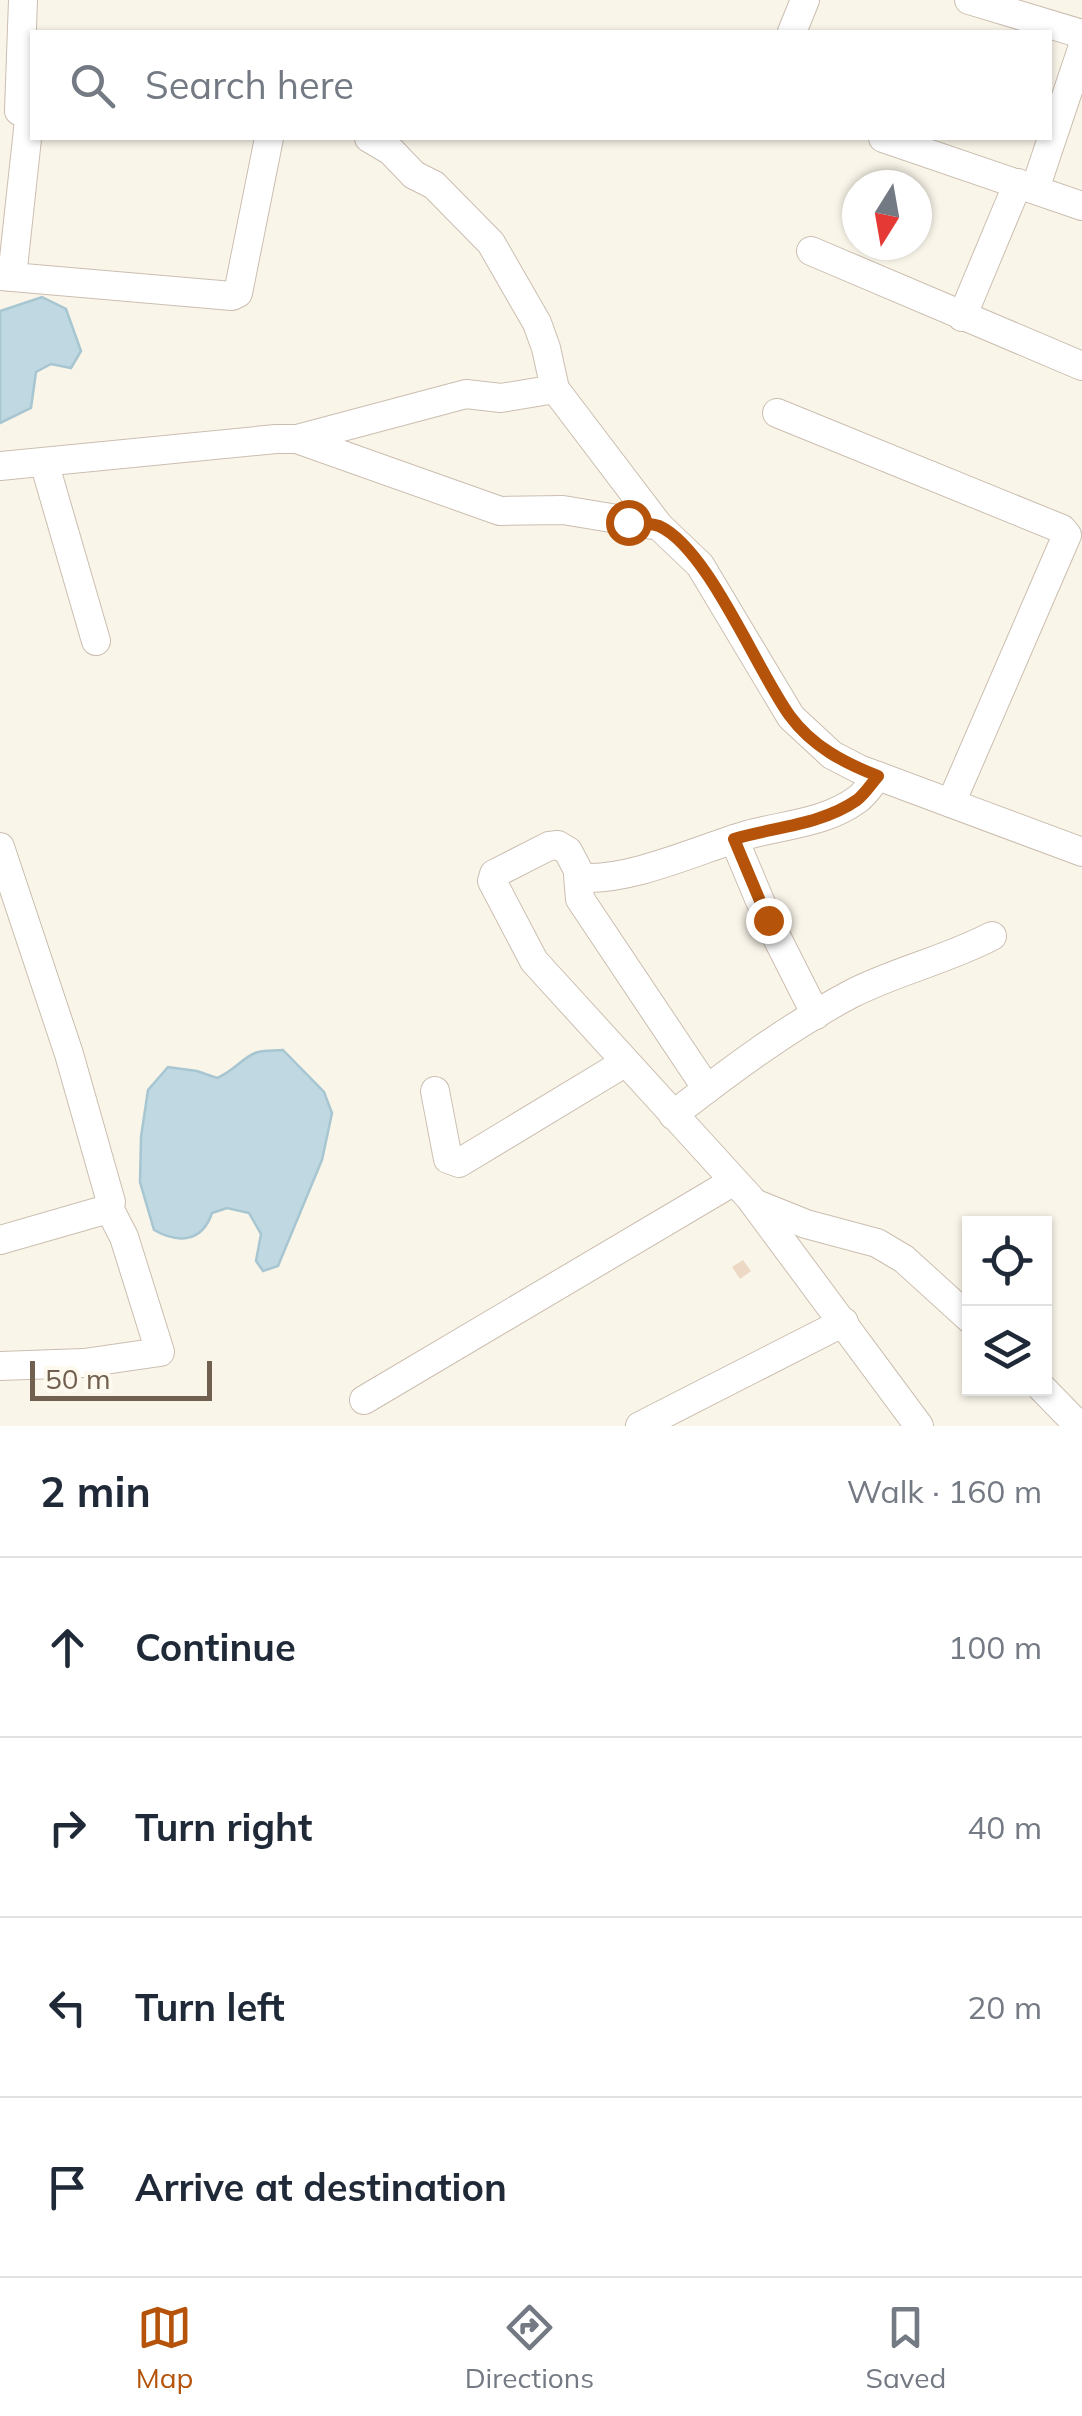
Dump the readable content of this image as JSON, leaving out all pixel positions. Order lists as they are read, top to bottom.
{
  "scale_bar": "50 m",
  "north": "bottom",
  "page": {
    "search": "Search here",
    "scale": "50 m",
    "heading": ["2 min", "Walk · 160 m"],
    "list": [
      ["Continue", "100 m"],
      ["Turn right", "40 m"],
      ["Turn left", "20 m"],
      "Arrive at destination"
    ],
    "nav": ["Map", "Directions", "Saved"]
  }
}
